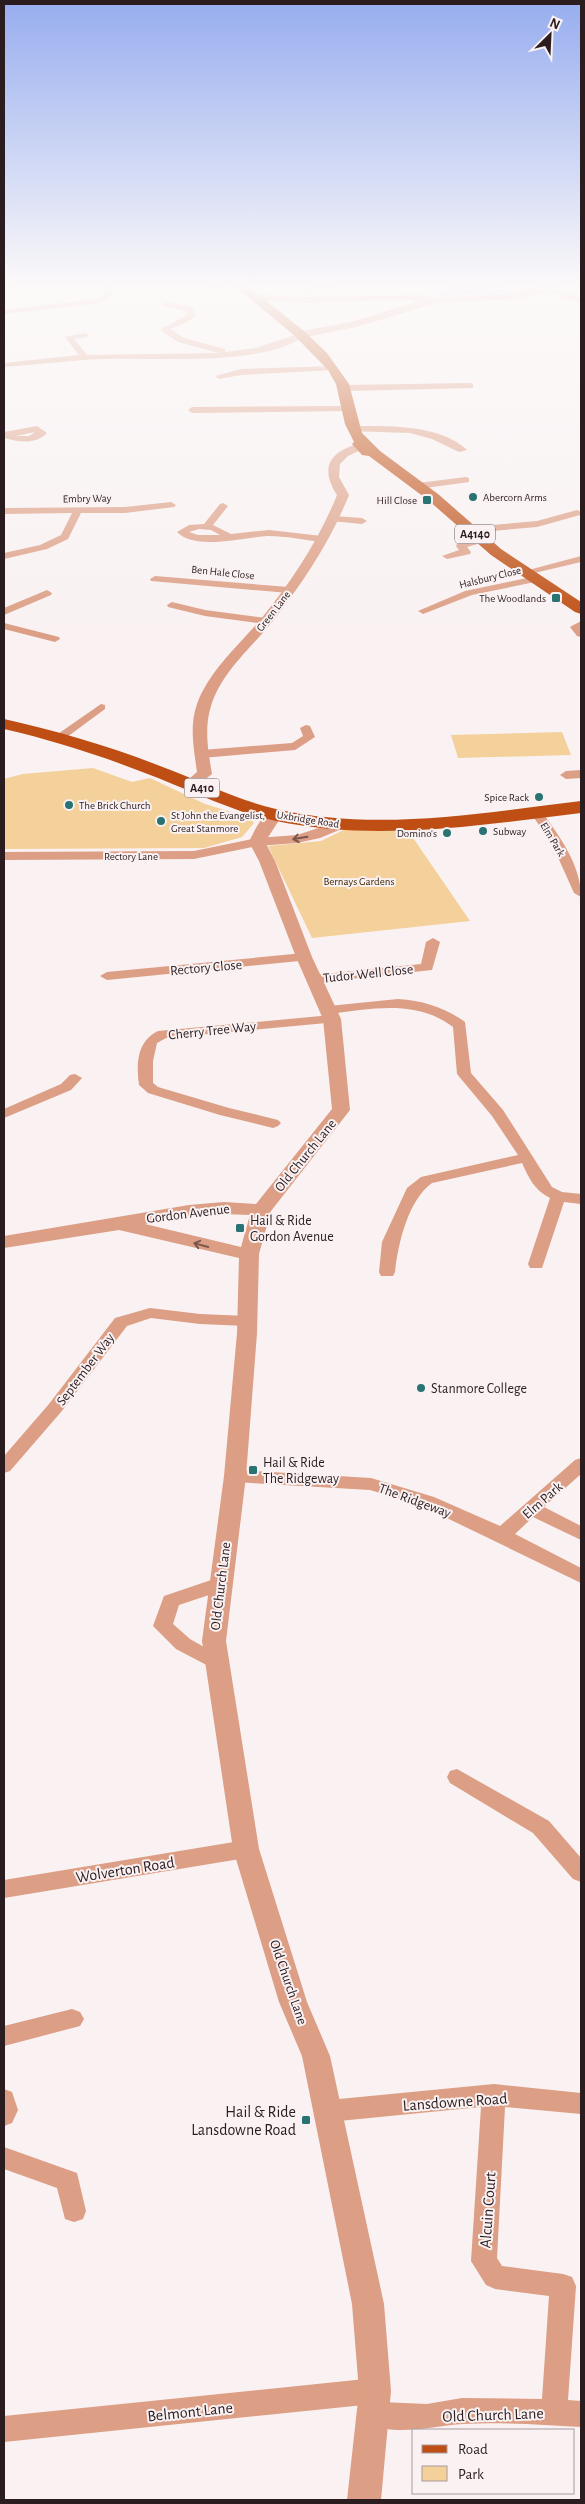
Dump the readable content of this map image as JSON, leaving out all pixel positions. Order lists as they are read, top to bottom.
{
  "streets": {
    "main road": ["A4140", "A410", "Uxbridge Road"],
    "street": [
      "Embry Way",
      "Ben Hale Close",
      "Halsbury Close",
      "Green Lane",
      "Elm Park",
      "Rectory Lane",
      "Rectory Close",
      "Tudor Well Close",
      "Cherry Tree Way",
      "Old Church Lane",
      "Gordon Avenue",
      "September Way",
      "The Ridgeway",
      "Wolverton Road",
      "Lansdowne Road",
      "Alcuin Court",
      "Belmont Lane"
    ]
  },
  "crossings": [
    ["A4140", "Halsbury Close"],
    ["A4140", "Green Lane"],
    ["Ben Hale Close", "Green Lane"],
    ["Green Lane", "Uxbridge Road"],
    ["A410", "Uxbridge Road"],
    ["A410", "Elm Park"],
    ["Uxbridge Road", "Elm Park"],
    ["Elm Park", "The Ridgeway"],
    ["Rectory Lane", "Old Church Lane"],
    ["Rectory Close", "Old Church Lane"],
    ["Tudor Well Close", "Old Church Lane"],
    ["Cherry Tree Way", "Old Church Lane"],
    ["Old Church Lane", "Gordon Avenue"],
    ["Old Church Lane", "September Way"],
    ["Old Church Lane", "The Ridgeway"],
    ["Old Church Lane", "Wolverton Road"],
    ["Old Church Lane", "Lansdowne Road"],
    ["Old Church Lane", "Alcuin Court"],
    ["Old Church Lane", "Belmont Lane"],
    ["Lansdowne Road", "Alcuin Court"]
  ],
  "parks": ["Bernays Gardens"],
  "places": {
    "other": [
      "Abercorn Arms",
      "Spice Rack",
      "The Brick Church",
      "St John the Evangelist, Great Stanmore",
      "Subway",
      "Domino's",
      "Stanmore College"
    ],
    "transit": [
      "Hill Close",
      "The Woodlands",
      "Hail & Ride Gordon Avenue",
      "Hail & Ride The Ridgeway",
      "Hail & Ride Lansdowne Road"
    ]
  },
  "legend": ["Road", "Park"],
  "north": "top right"
}
